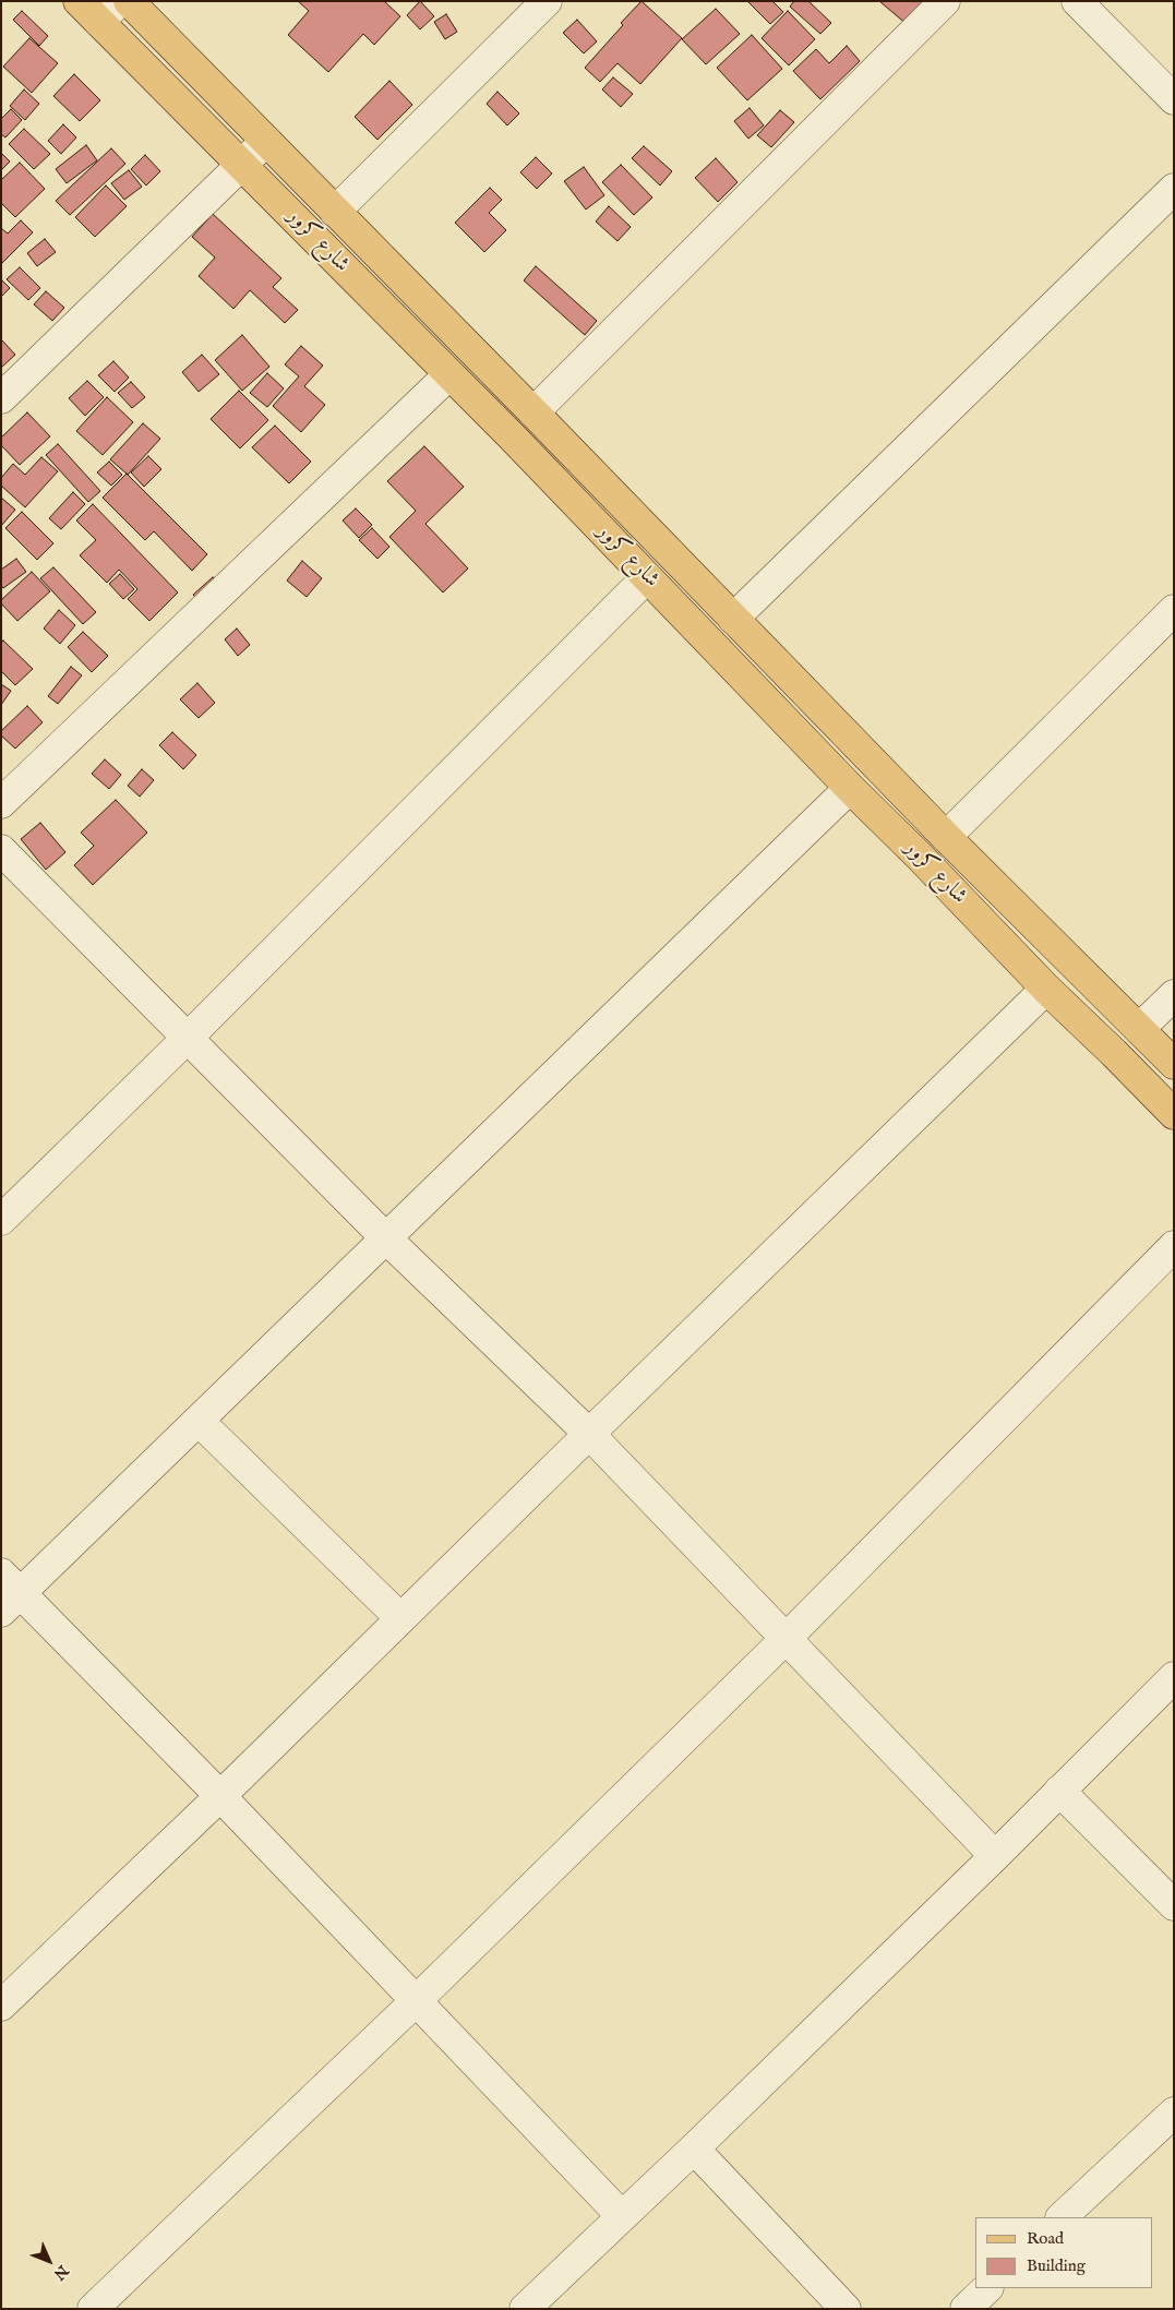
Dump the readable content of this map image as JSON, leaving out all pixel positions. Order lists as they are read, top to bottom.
{
  "streets": {
    "main road": ["شارع كرور"]
  },
  "legend": ["Road", "Building"],
  "north": "bottom right"
}
